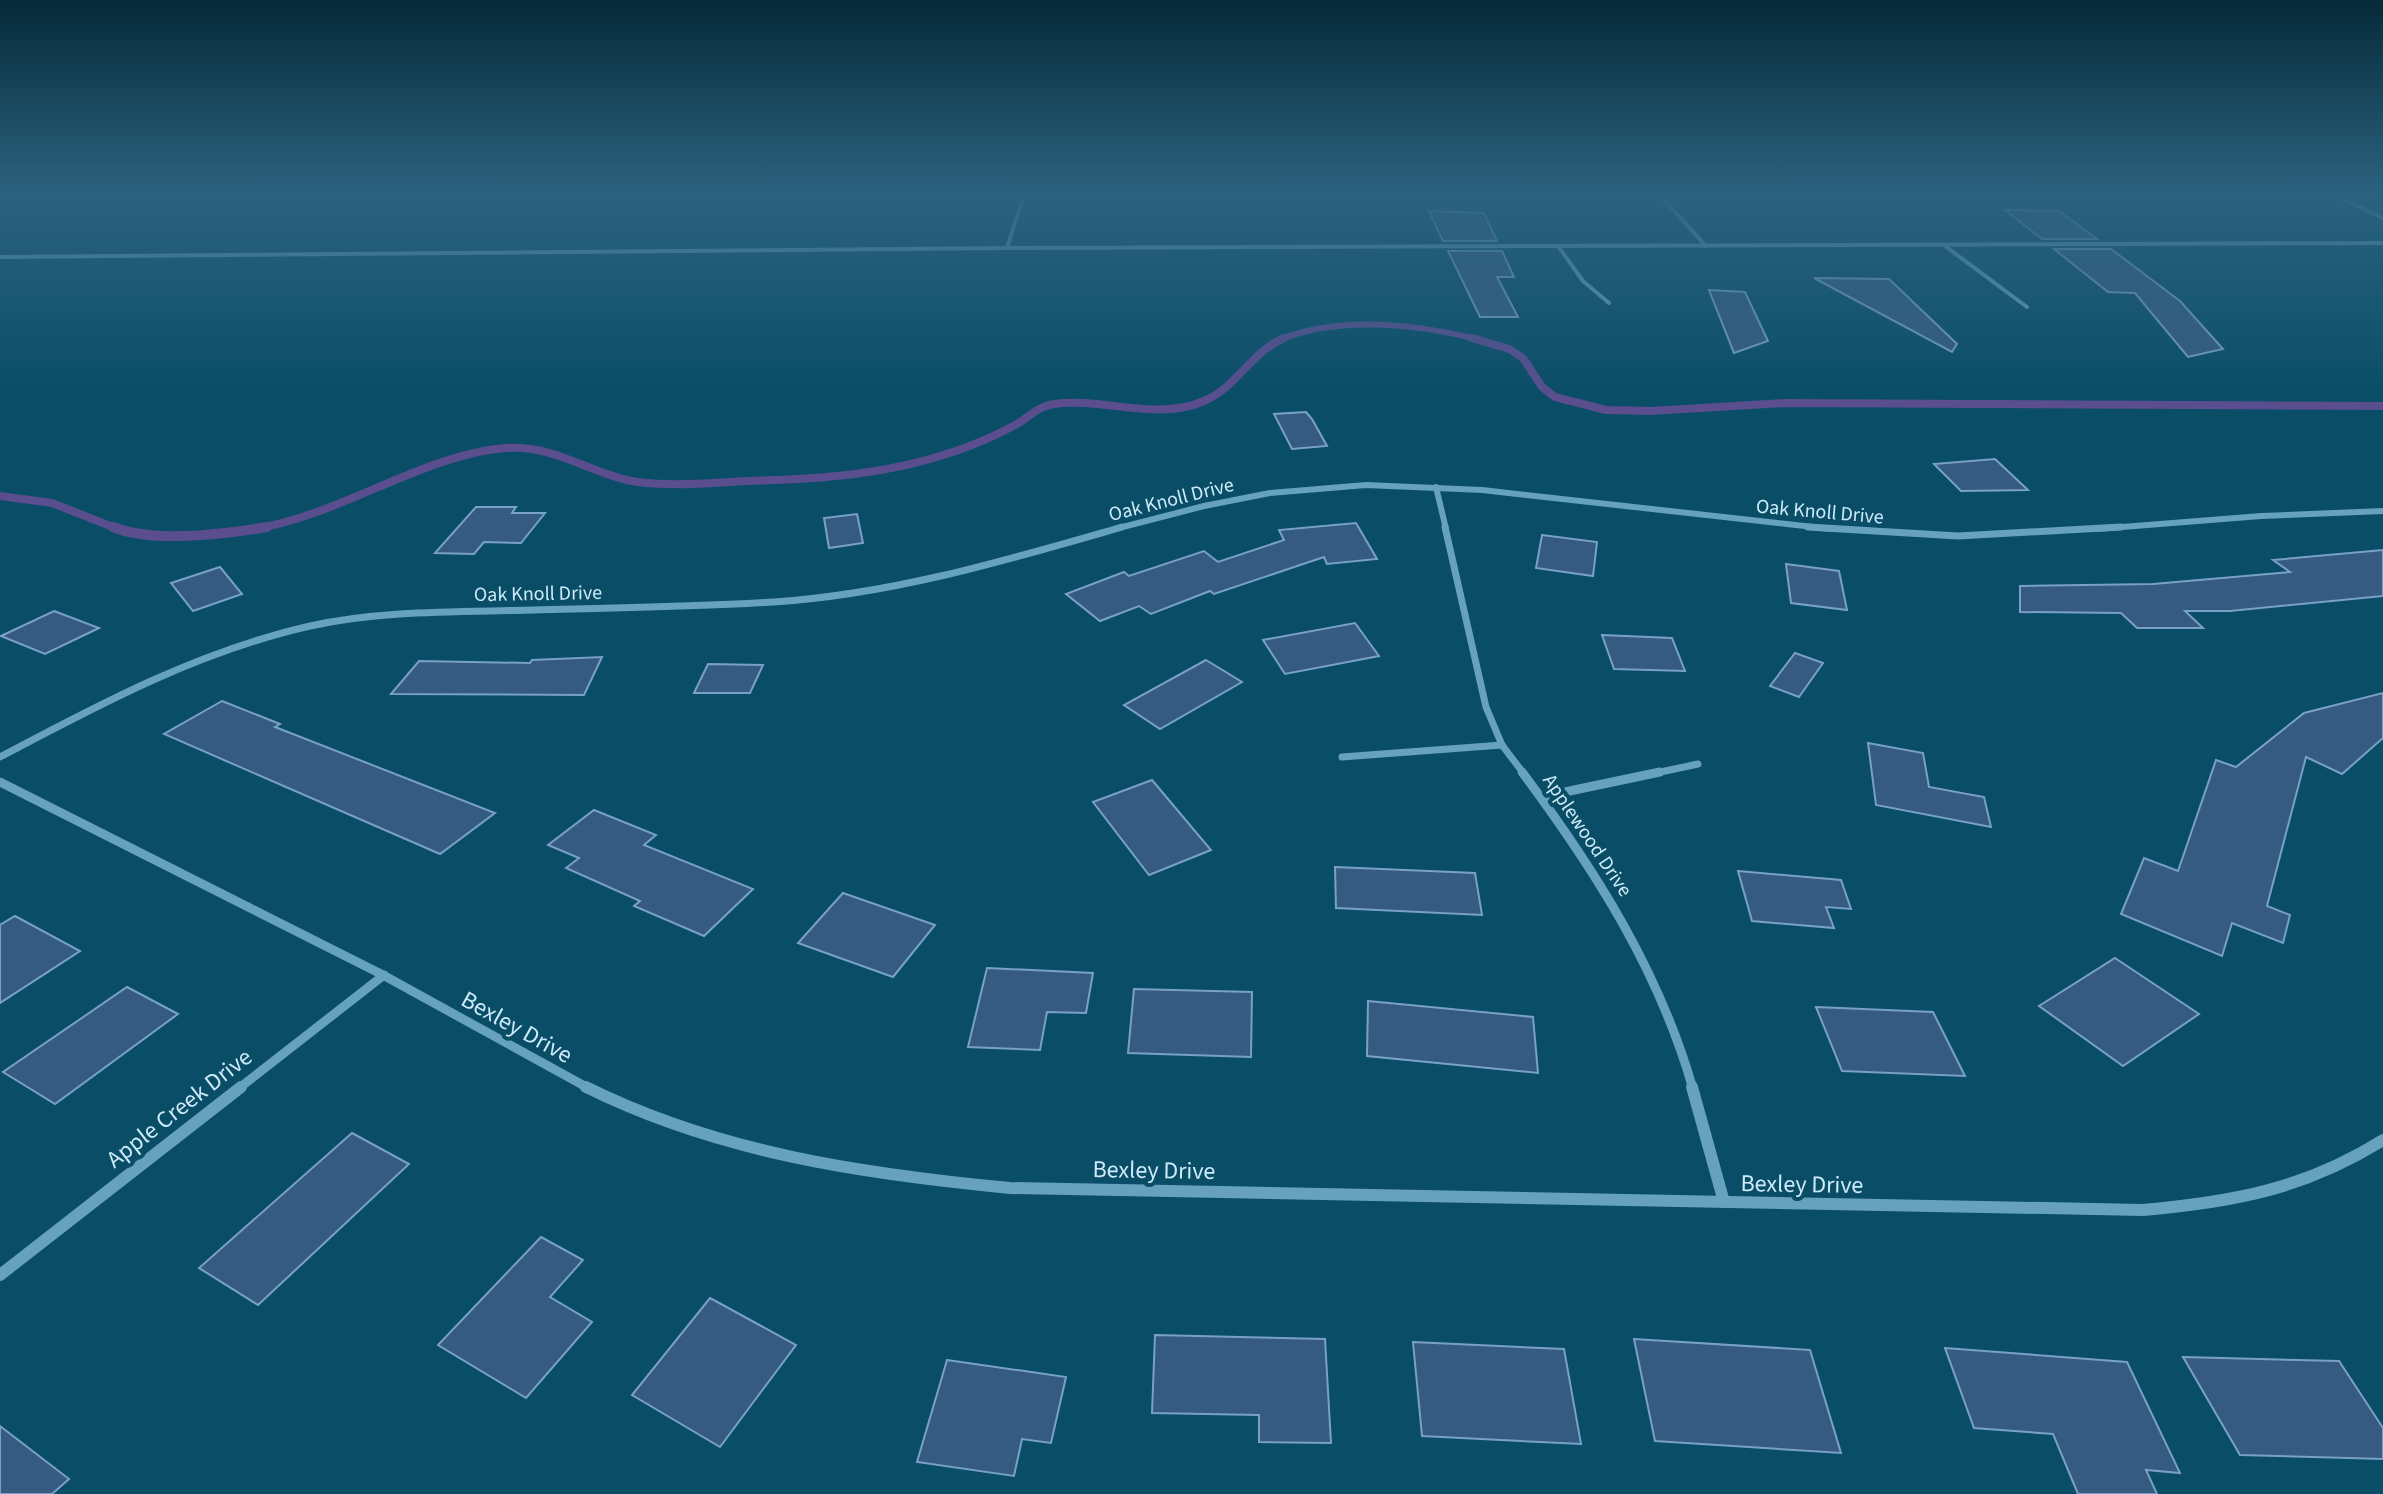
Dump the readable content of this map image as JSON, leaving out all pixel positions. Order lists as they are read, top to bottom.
{
  "streets": {
    "street": [
      "Oak Knoll Drive",
      "Applewood Drive",
      "Bexley Drive",
      "Apple Creek Drive"
    ]
  },
  "crossings": [
    ["Oak Knoll Drive", "Applewood Drive"],
    ["Applewood Drive", "Bexley Drive"],
    ["Bexley Drive", "Apple Creek Drive"]
  ]
}
